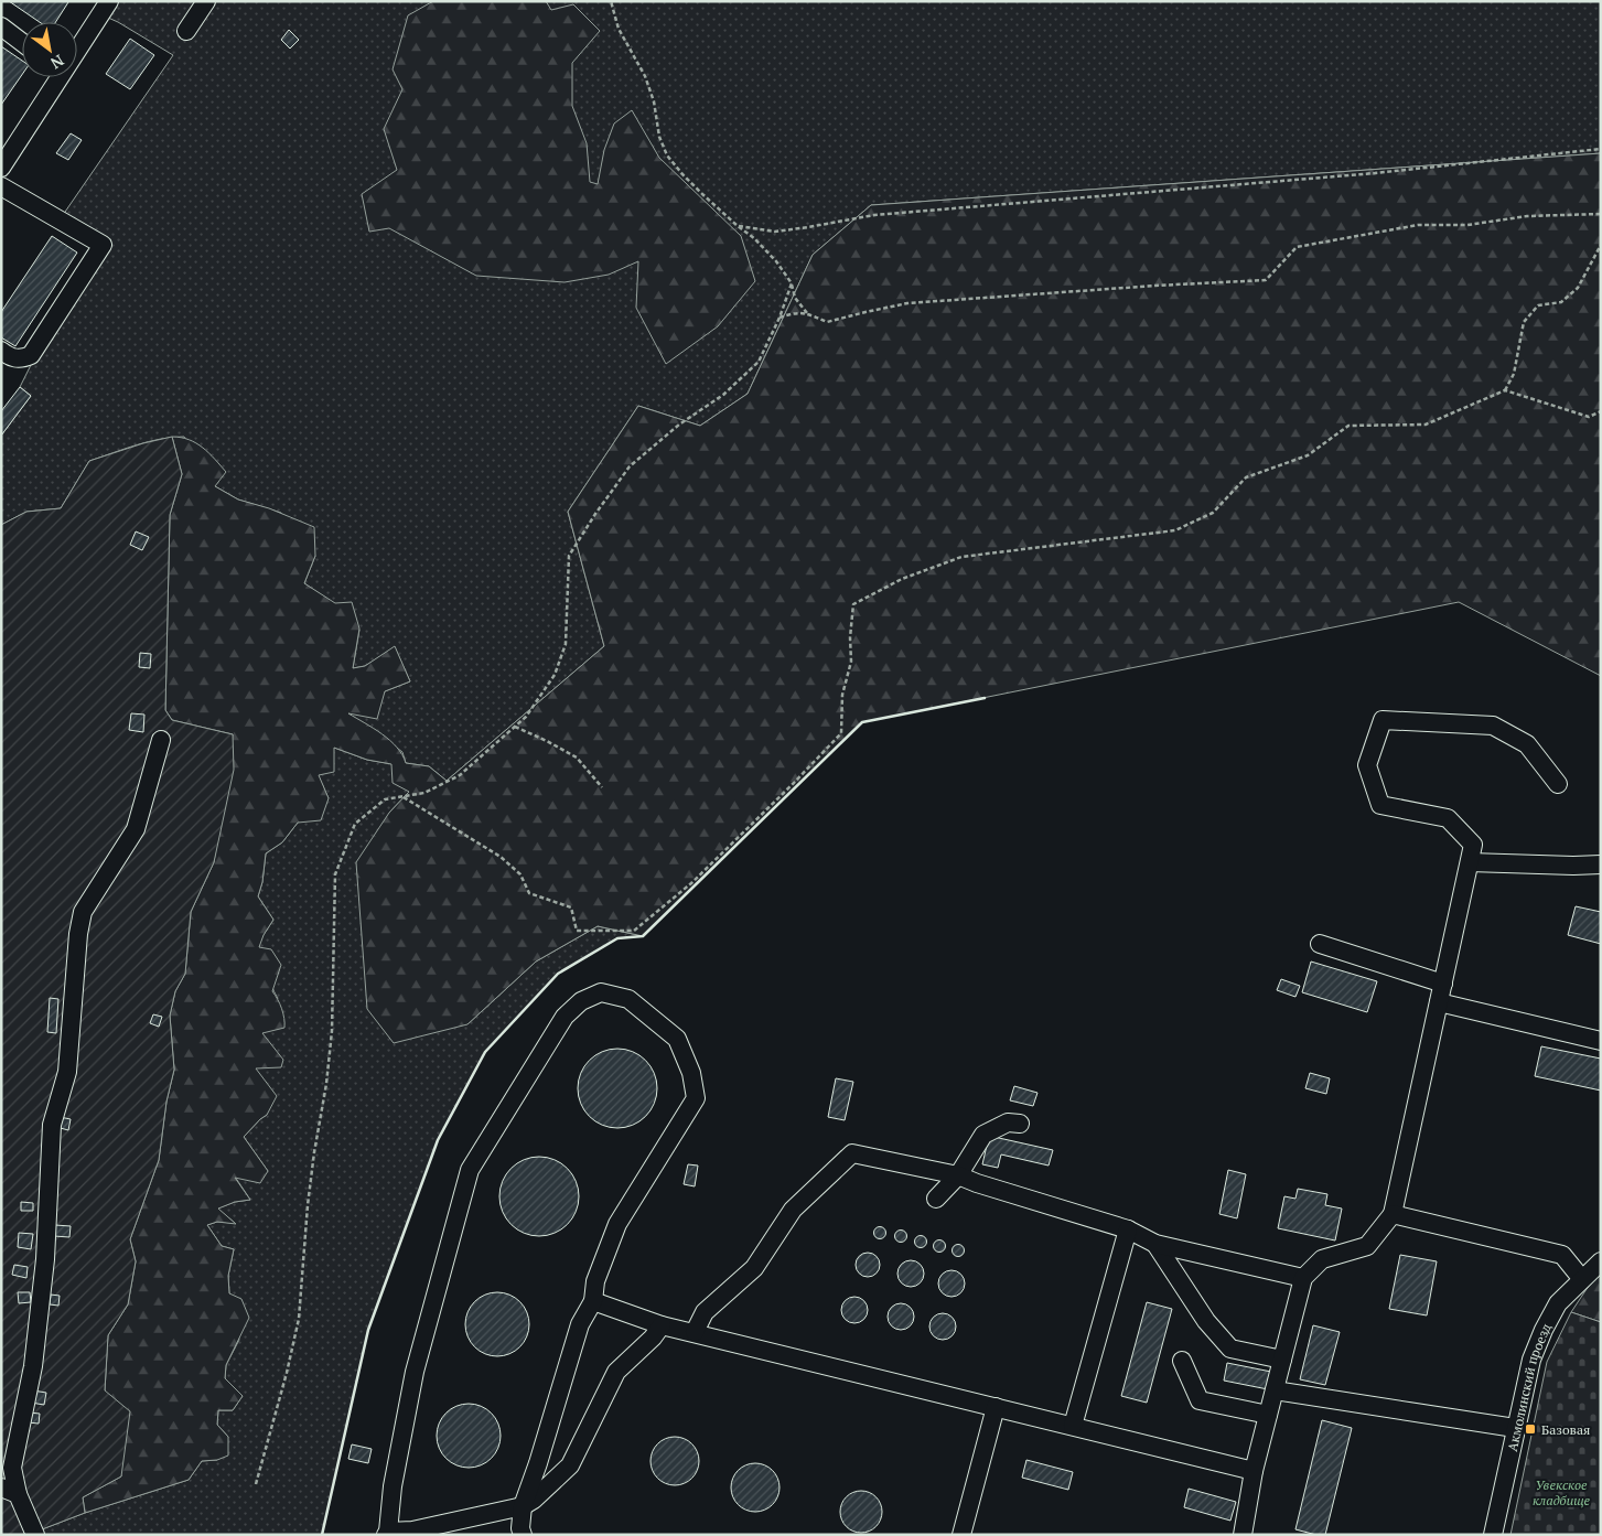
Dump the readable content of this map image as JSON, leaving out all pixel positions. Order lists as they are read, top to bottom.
{
  "streets": {
    "street": ["Акмолинский проезд"]
  },
  "parks": ["Увекское кладбище"],
  "places": {
    "transit": ["Базовая"]
  },
  "north": "bottom right"
}
